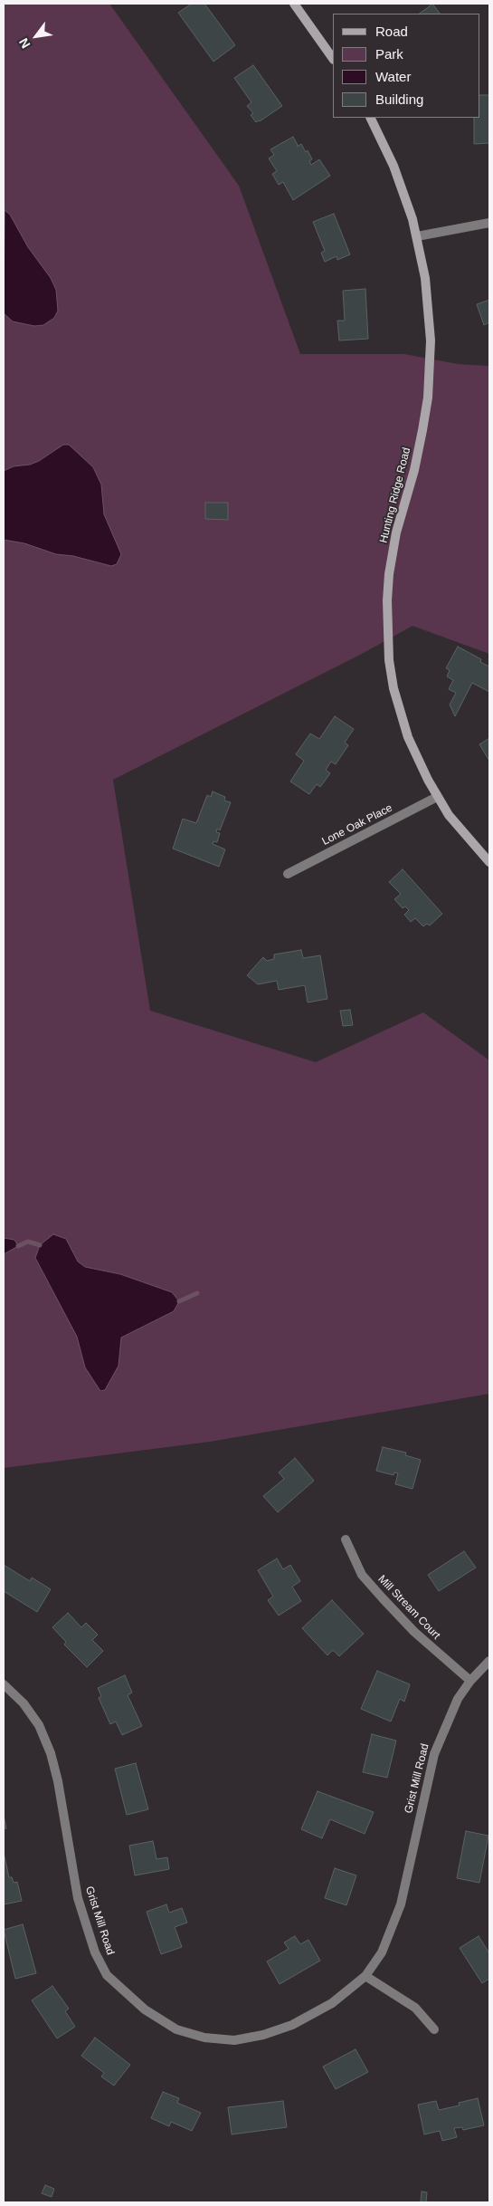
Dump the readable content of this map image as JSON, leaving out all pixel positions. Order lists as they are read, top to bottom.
{
  "streets": {
    "street": [
      "Hunting Ridge Road",
      "Lone Oak Place",
      "Mill Stream Court",
      "Grist Mill Road"
    ]
  },
  "crossings": [
    ["Hunting Ridge Road", "Lone Oak Place"],
    ["Mill Stream Court", "Grist Mill Road"]
  ],
  "legend": [
    "Road",
    "Park",
    "Water",
    "Building"
  ],
  "north": "bottom left"
}
